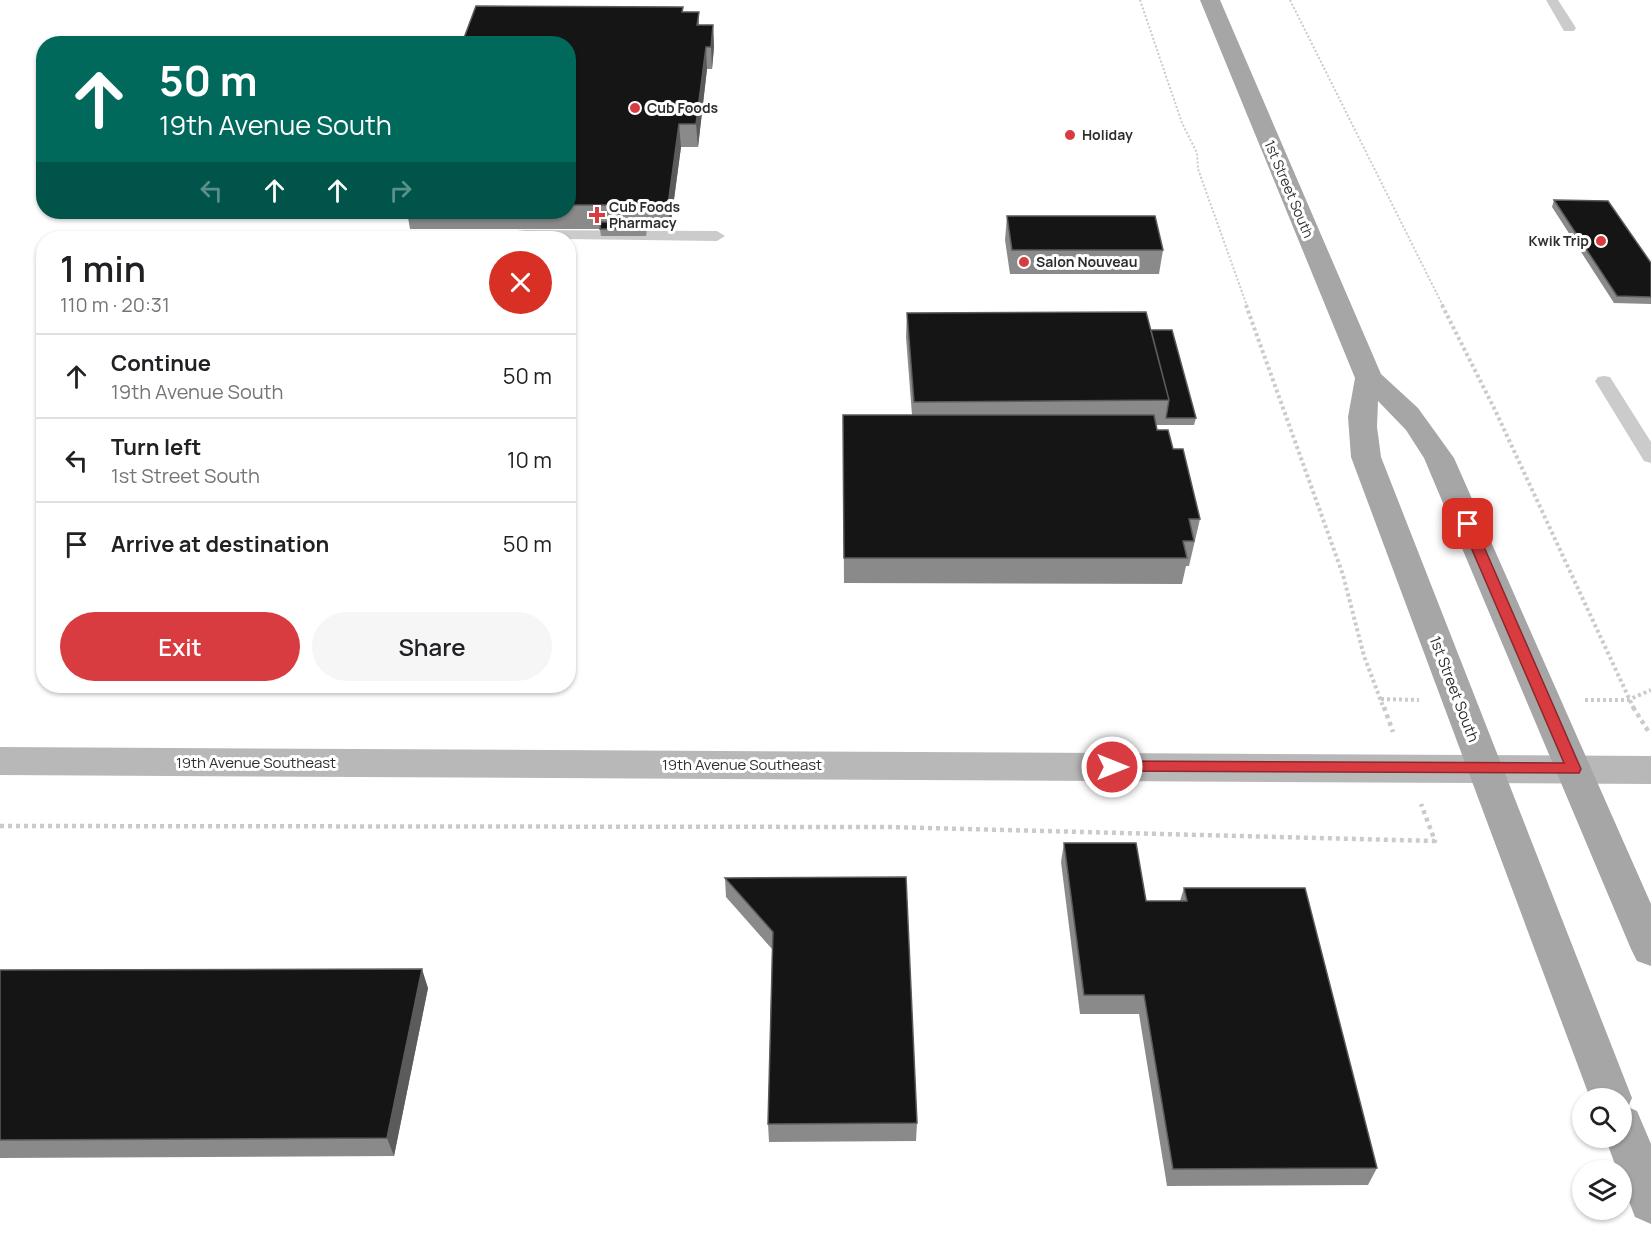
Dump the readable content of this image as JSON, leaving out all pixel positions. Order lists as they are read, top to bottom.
{
  "streets": {
    "main road": ["1st Street South", "19th Avenue Southeast"]
  },
  "crossings": [
    ["1st Street South", "19th Avenue Southeast"]
  ],
  "places": {
    "other": [
      "Cub Foods",
      "Holiday",
      "Kwik Trip",
      "Salon Nouveau"
    ],
    "health": ["Cub Foods Pharmacy"]
  },
  "page": {
    "turn": ["50 m", "19th Avenue South"],
    "heading": ["1 min", "110 m · 20:31"],
    "list": [
      {
        "name": "Continue",
        "note": "19th Avenue South",
        "value": "50 m"
      },
      {
        "name": "Turn left",
        "note": "1st Street South",
        "value": "10 m"
      },
      {
        "name": "Arrive at destination",
        "value": "50 m"
      }
    ],
    "buttons": ["Exit", "Share"]
  }
}
